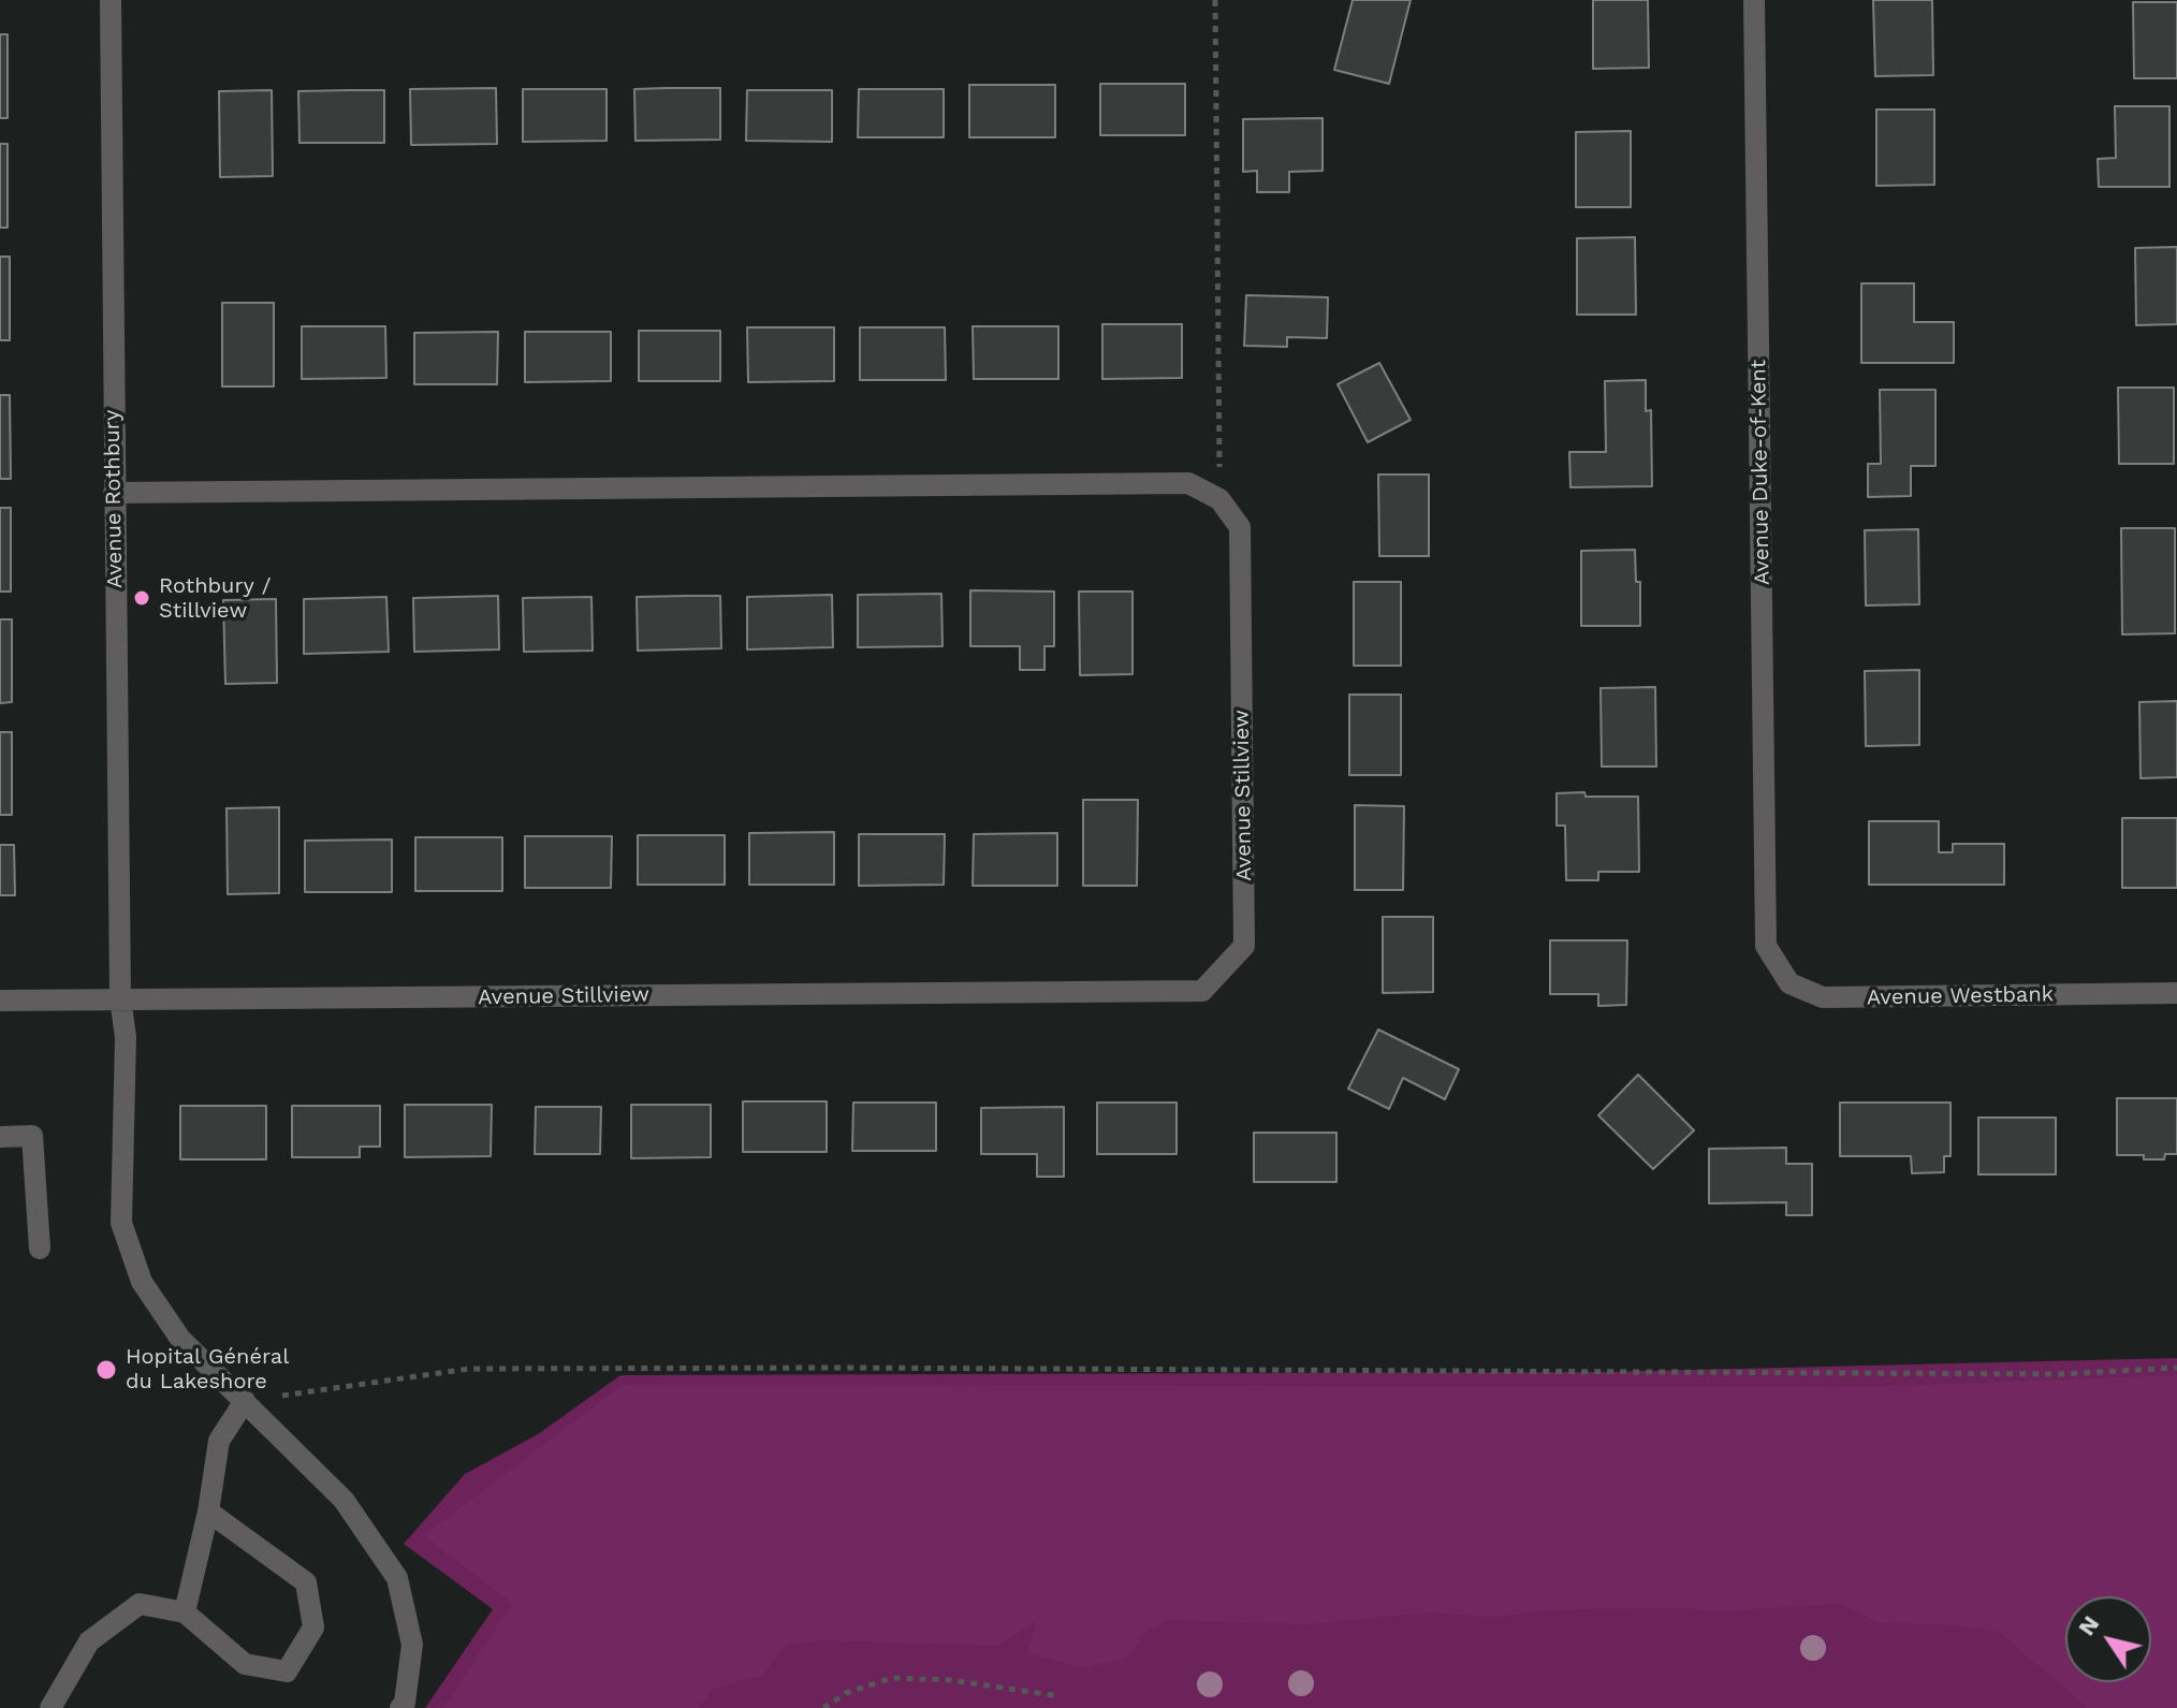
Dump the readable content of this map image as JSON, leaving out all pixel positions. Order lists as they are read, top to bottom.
{
  "streets": {
    "street": [
      "Avenue Duke-of-Kent",
      "Avenue Rothbury",
      "Avenue Stillview",
      "Avenue Westbank"
    ]
  },
  "crossings": [
    ["Avenue Duke-of-Kent", "Avenue Westbank"],
    ["Avenue Rothbury", "Avenue Stillview"]
  ],
  "places": ["Rothbury / Stillview", "Hopital Général du Lakeshore"],
  "north": "top left"
}
